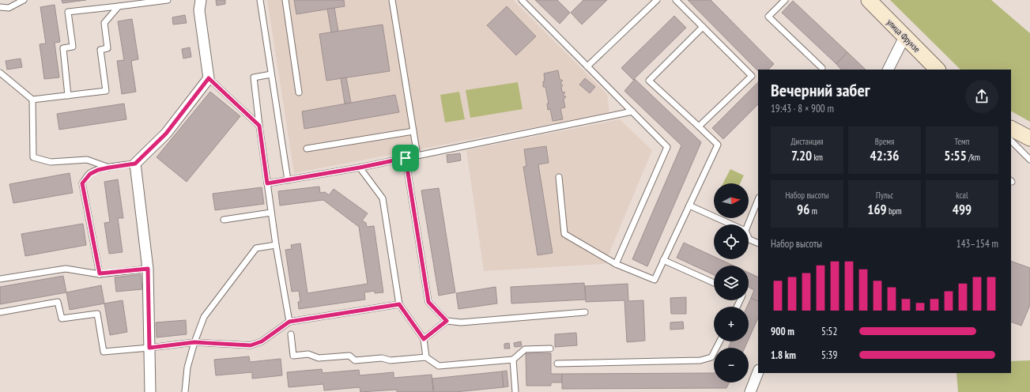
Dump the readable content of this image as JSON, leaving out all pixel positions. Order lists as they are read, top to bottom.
{
  "streets": {
    "main road": ["улица Фрунзе"]
  },
  "north": "right",
  "page": {
    "heading": ["Вечерний забег", "19:43 · 8 × 900 m"],
    "stats": [
      ["Дистанция", "7.20 km"],
      ["Время", "42:36"],
      ["Темп", "5:55 /km"],
      ["Набор высоты", "96 m"],
      ["Пульс", "169 bpm"],
      ["kcal", "499"]
    ],
    "map_buttons": ["+", "−"],
    "chart": ["Набор высоты", "143–154 m"],
    "list": [
      {
        "name": "900 m",
        "note": "5:52"
      },
      {
        "name": "1.8 km",
        "note": "5:39"
      }
    ]
  }
}
